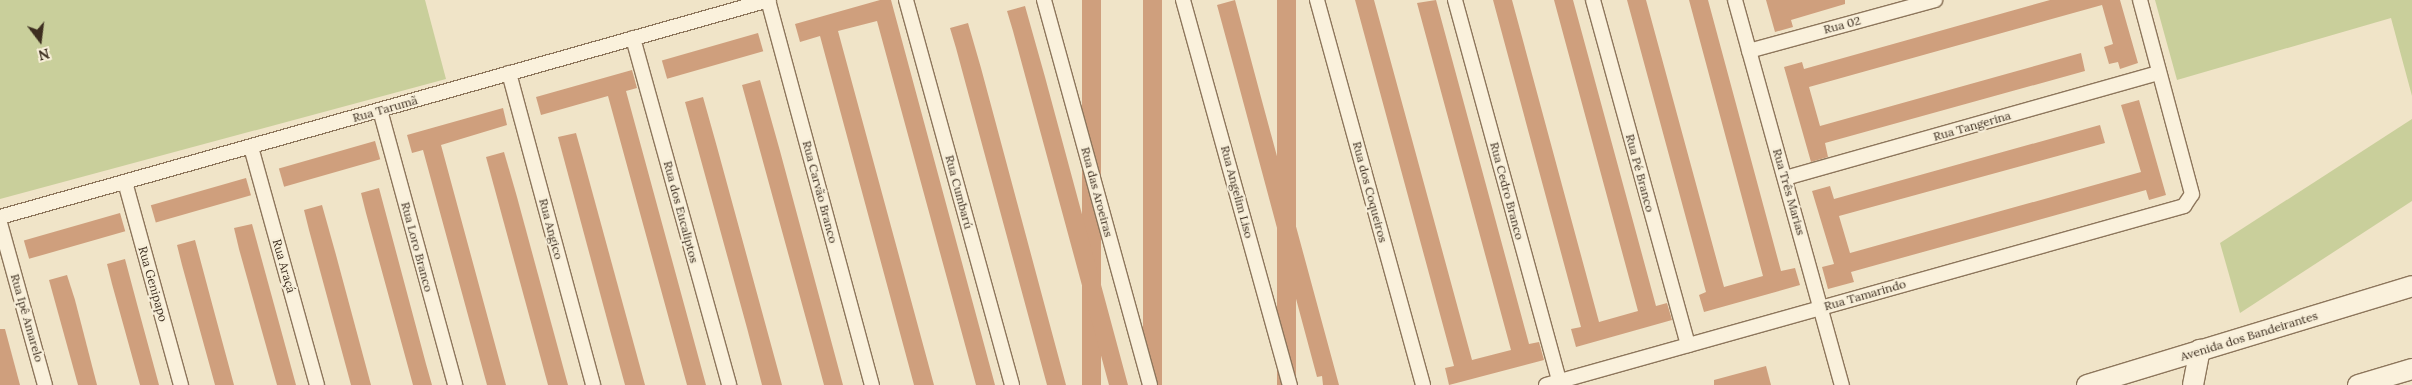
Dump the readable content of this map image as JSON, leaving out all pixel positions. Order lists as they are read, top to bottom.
{
  "streets": {
    "street": [
      "Rua 02",
      "Rua Tarumã",
      "Rua Tangerina",
      "Rua Pé Branco",
      "Rua Cedro Branco",
      "Rua Carvão Branco",
      "Rua Cumbarú",
      "Rua das Aroeiras",
      "Rua Angelim Liso",
      "Rua dos Coqueiros",
      "Rua Três Marias",
      "Rua dos Eucaliptos",
      "Rua Angico",
      "Rua Loro Branco",
      "Rua Araçá",
      "Rua Genipapo",
      "Rua Tamarindo",
      "Rua Ipê Amarelo",
      "Avenida dos Bandeirantes"
    ]
  },
  "crossings": [
    ["Rua 02", "Rua Três Marias"],
    ["Rua Tarumã", "Rua Carvão Branco"],
    ["Rua Tarumã", "Rua dos Eucaliptos"],
    ["Rua Tarumã", "Rua Angico"],
    ["Rua Tarumã", "Rua Loro Branco"],
    ["Rua Tarumã", "Rua Araçá"],
    ["Rua Tarumã", "Rua Genipapo"],
    ["Rua Tangerina", "Rua Três Marias"],
    ["Rua Tangerina", "Rua Tamarindo"],
    ["Rua Pé Branco", "Rua Tamarindo"],
    ["Rua Cedro Branco", "Rua Tamarindo"],
    ["Rua Três Marias", "Rua Tamarindo"]
  ],
  "north": "bottom"
}
